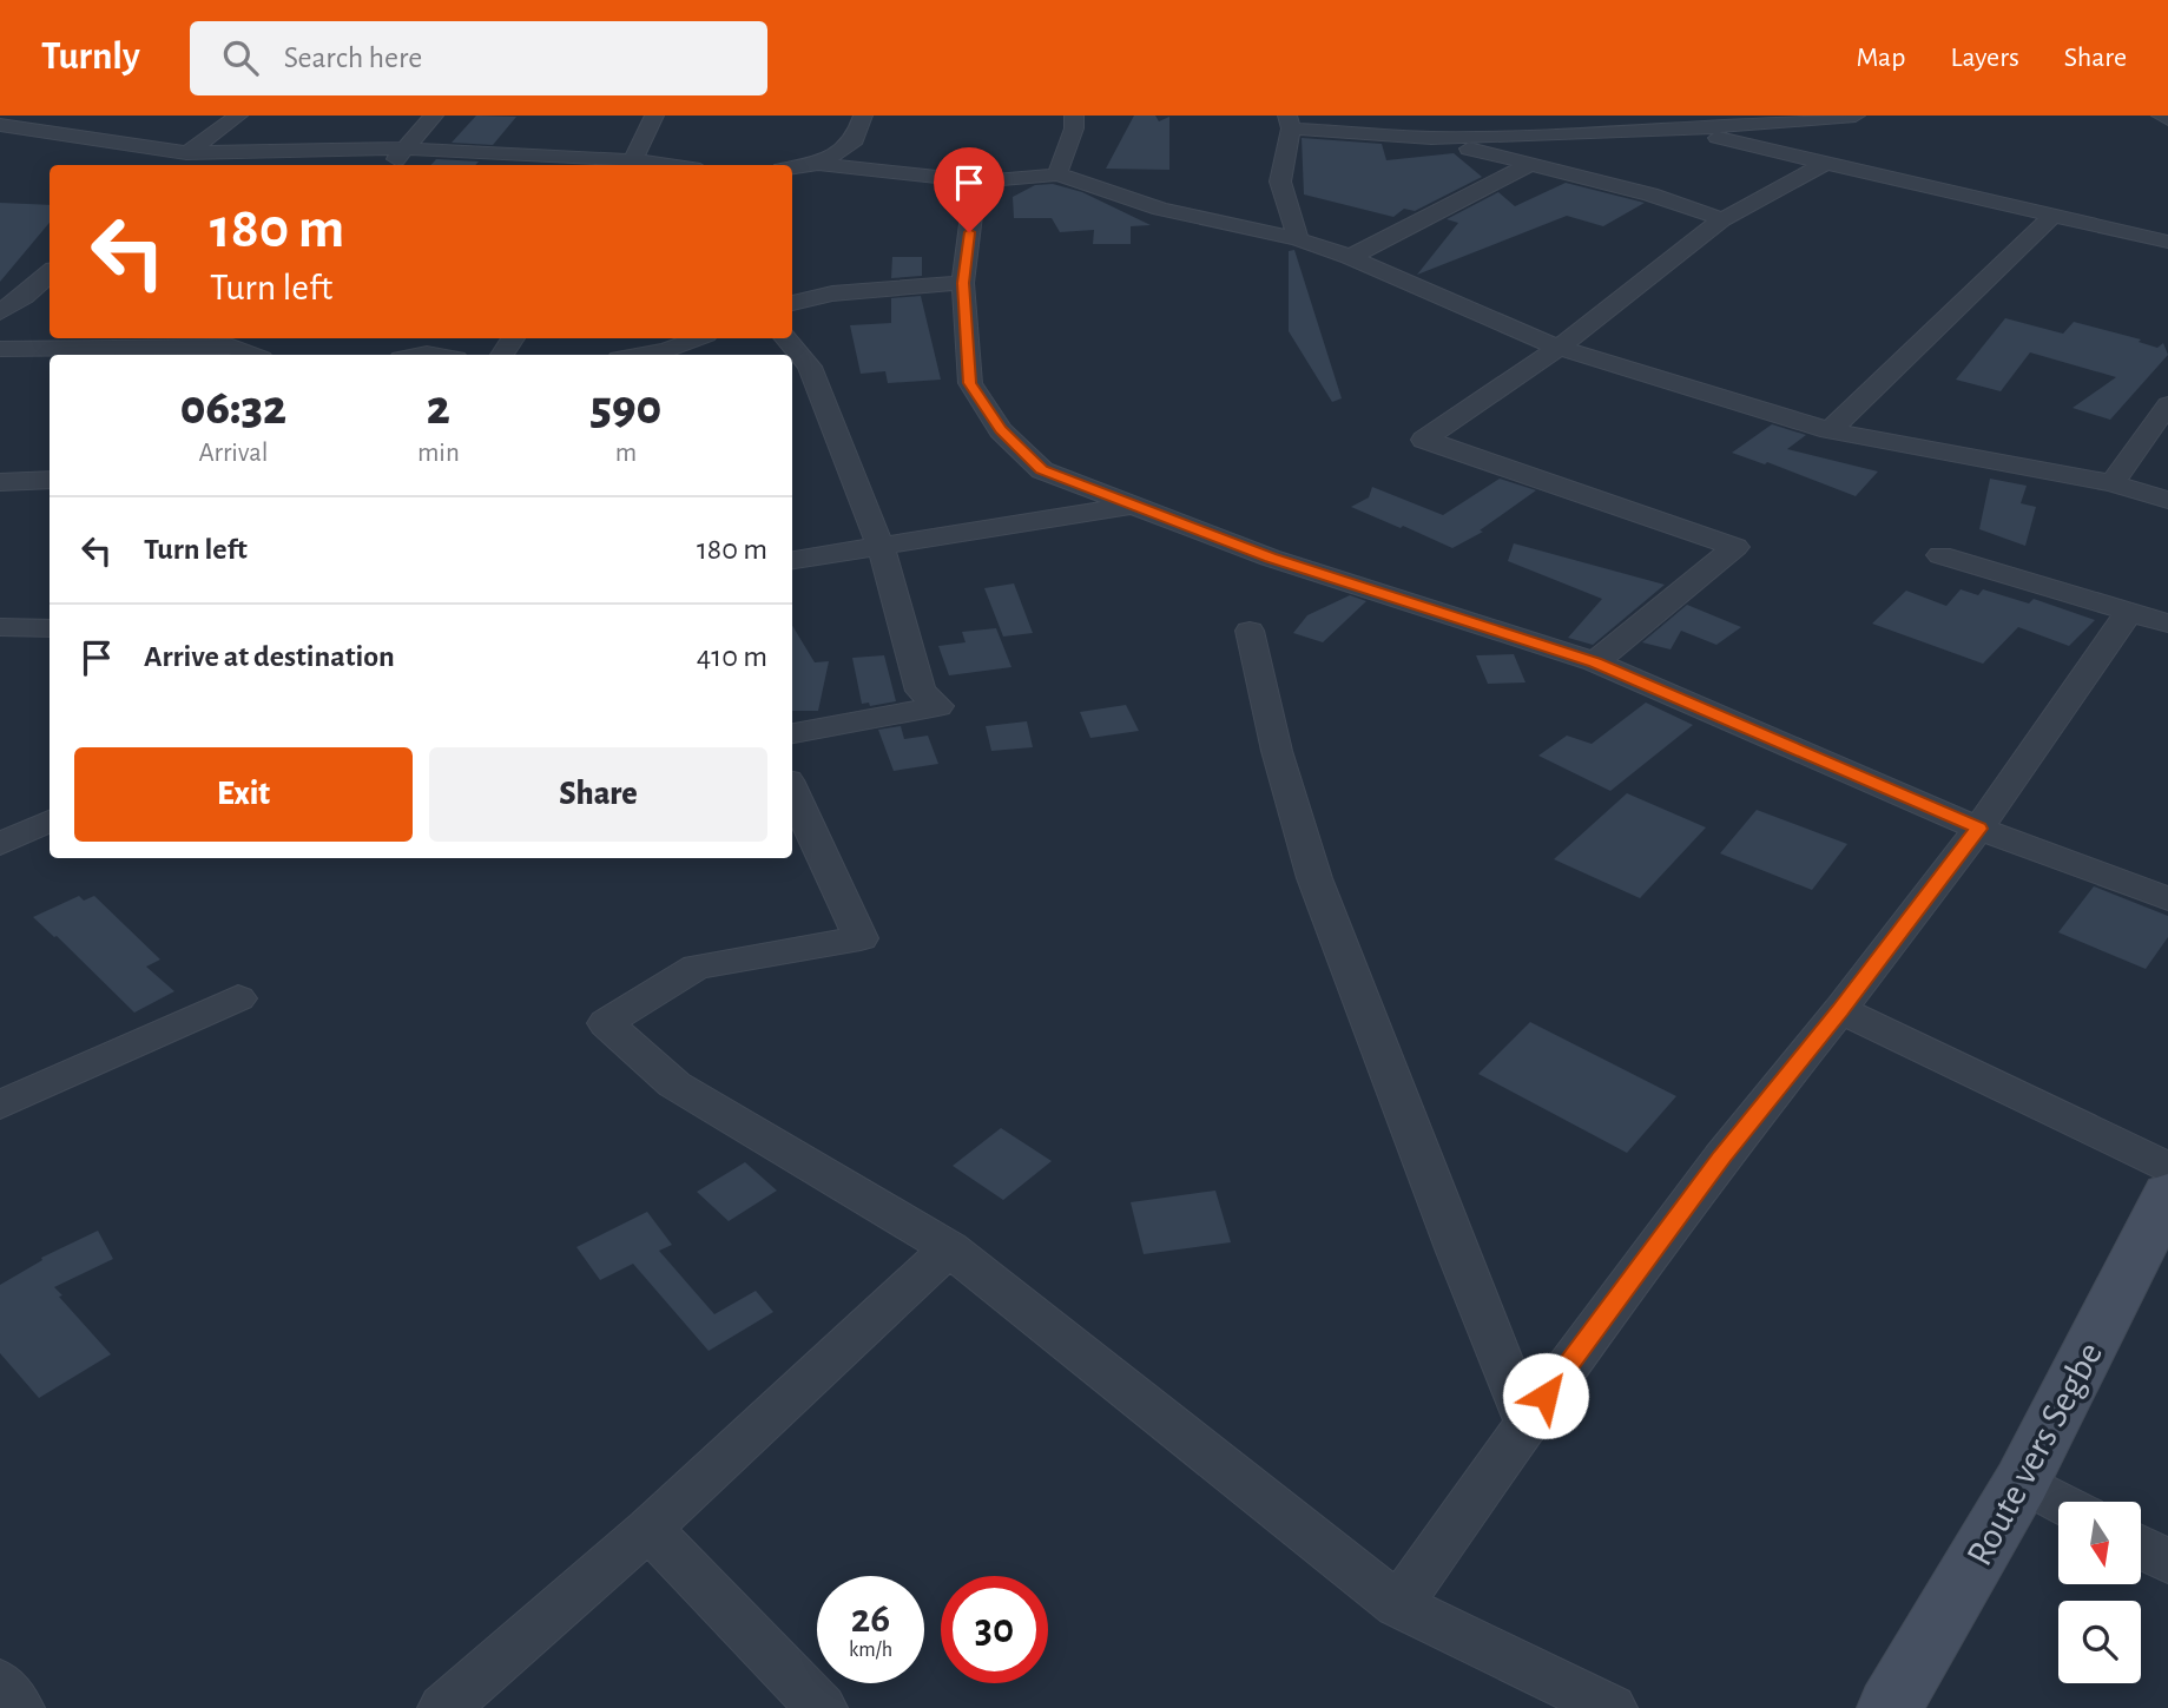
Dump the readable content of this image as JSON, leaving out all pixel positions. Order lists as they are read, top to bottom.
{
  "streets": {
    "main road": ["Route vers Segbe"]
  },
  "north": "bottom",
  "page": {
    "header": "Turnly",
    "search": "Search here",
    "nav": ["Map", "Layers", "Share"],
    "turn": ["180 m", "Turn left"],
    "eta": [
      "06:32",
      "Arrival",
      "2",
      "min",
      "590",
      "m"
    ],
    "list": [
      {
        "name": "Turn left",
        "value": "180 m"
      },
      {
        "name": "Arrive at destination",
        "value": "410 m"
      }
    ],
    "buttons": ["Exit", "Share"],
    "speed": "26 km/h",
    "limit": "30"
  }
}
